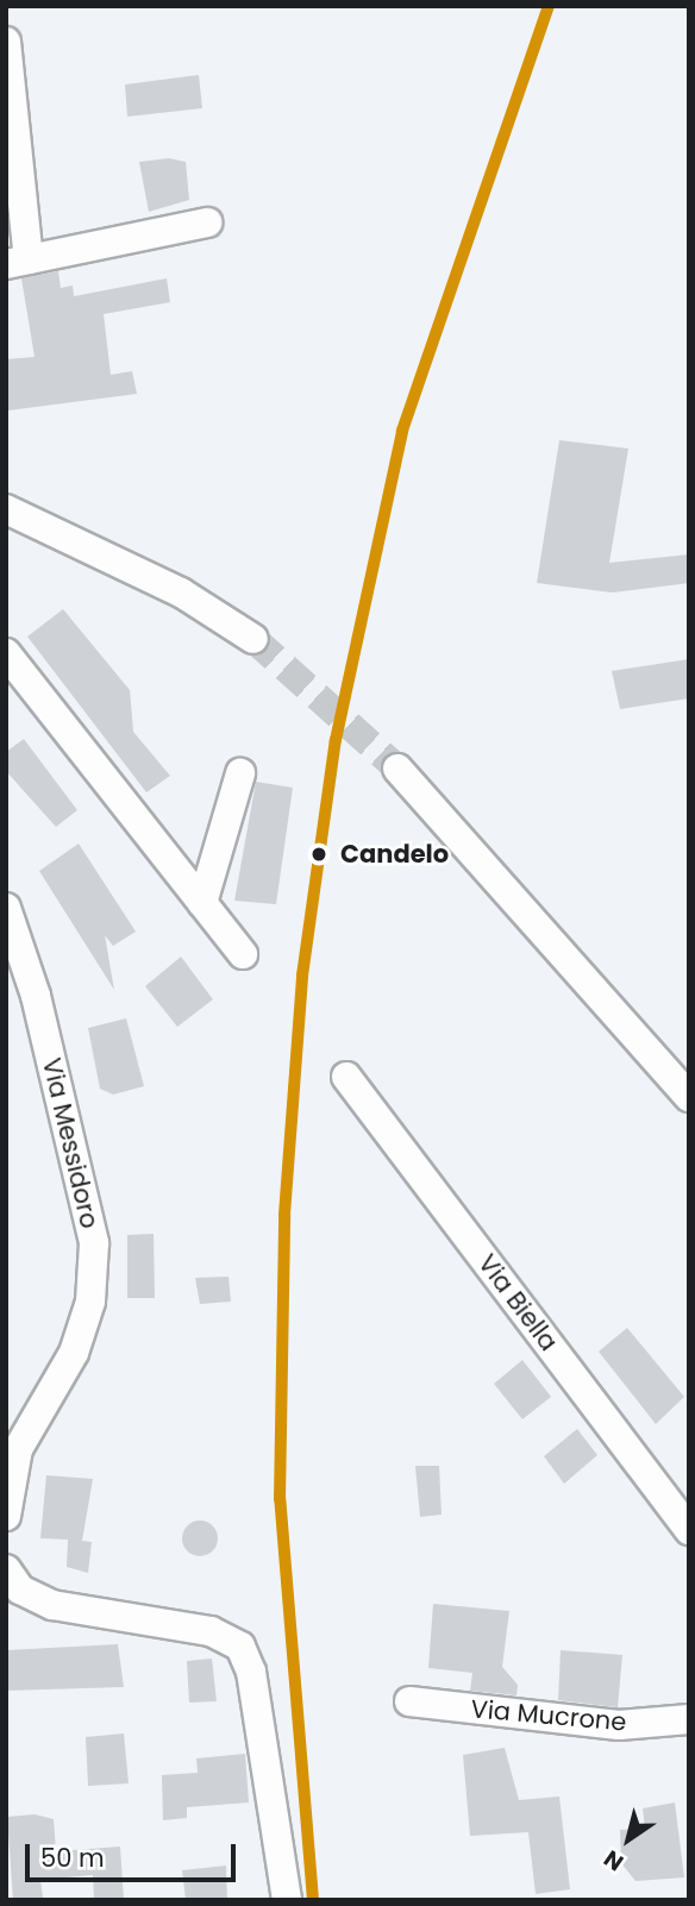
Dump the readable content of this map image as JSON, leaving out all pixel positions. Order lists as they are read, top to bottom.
{
  "streets": {
    "street": ["Via Messidoro", "Via Biella", "Via Mucrone"]
  },
  "places": ["Candelo"],
  "scale_bar": "50 m",
  "north": "bottom left"
}
